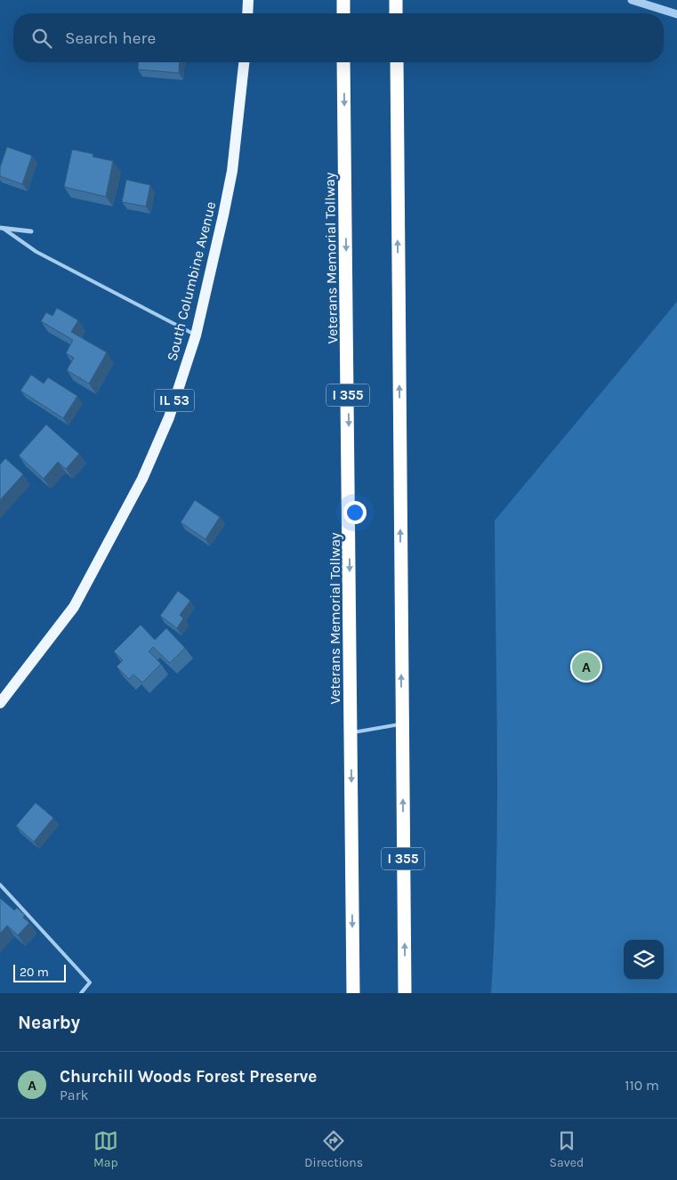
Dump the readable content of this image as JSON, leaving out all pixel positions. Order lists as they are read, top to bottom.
{
  "streets": {
    "highway": ["Veterans Memorial Tollway", "I 355"],
    "main road": ["South Columbine Avenue", "IL 53"]
  },
  "scale_bar": "20 m",
  "page": {
    "search": "Search here",
    "pins": "A",
    "scale": "20 m",
    "heading": "Nearby",
    "list": [
      {
        "mark": "A",
        "name": "Churchill Woods Forest Preserve",
        "note": "Park",
        "value": "110 m"
      }
    ],
    "nav": ["Map", "Directions", "Saved"]
  }
}
